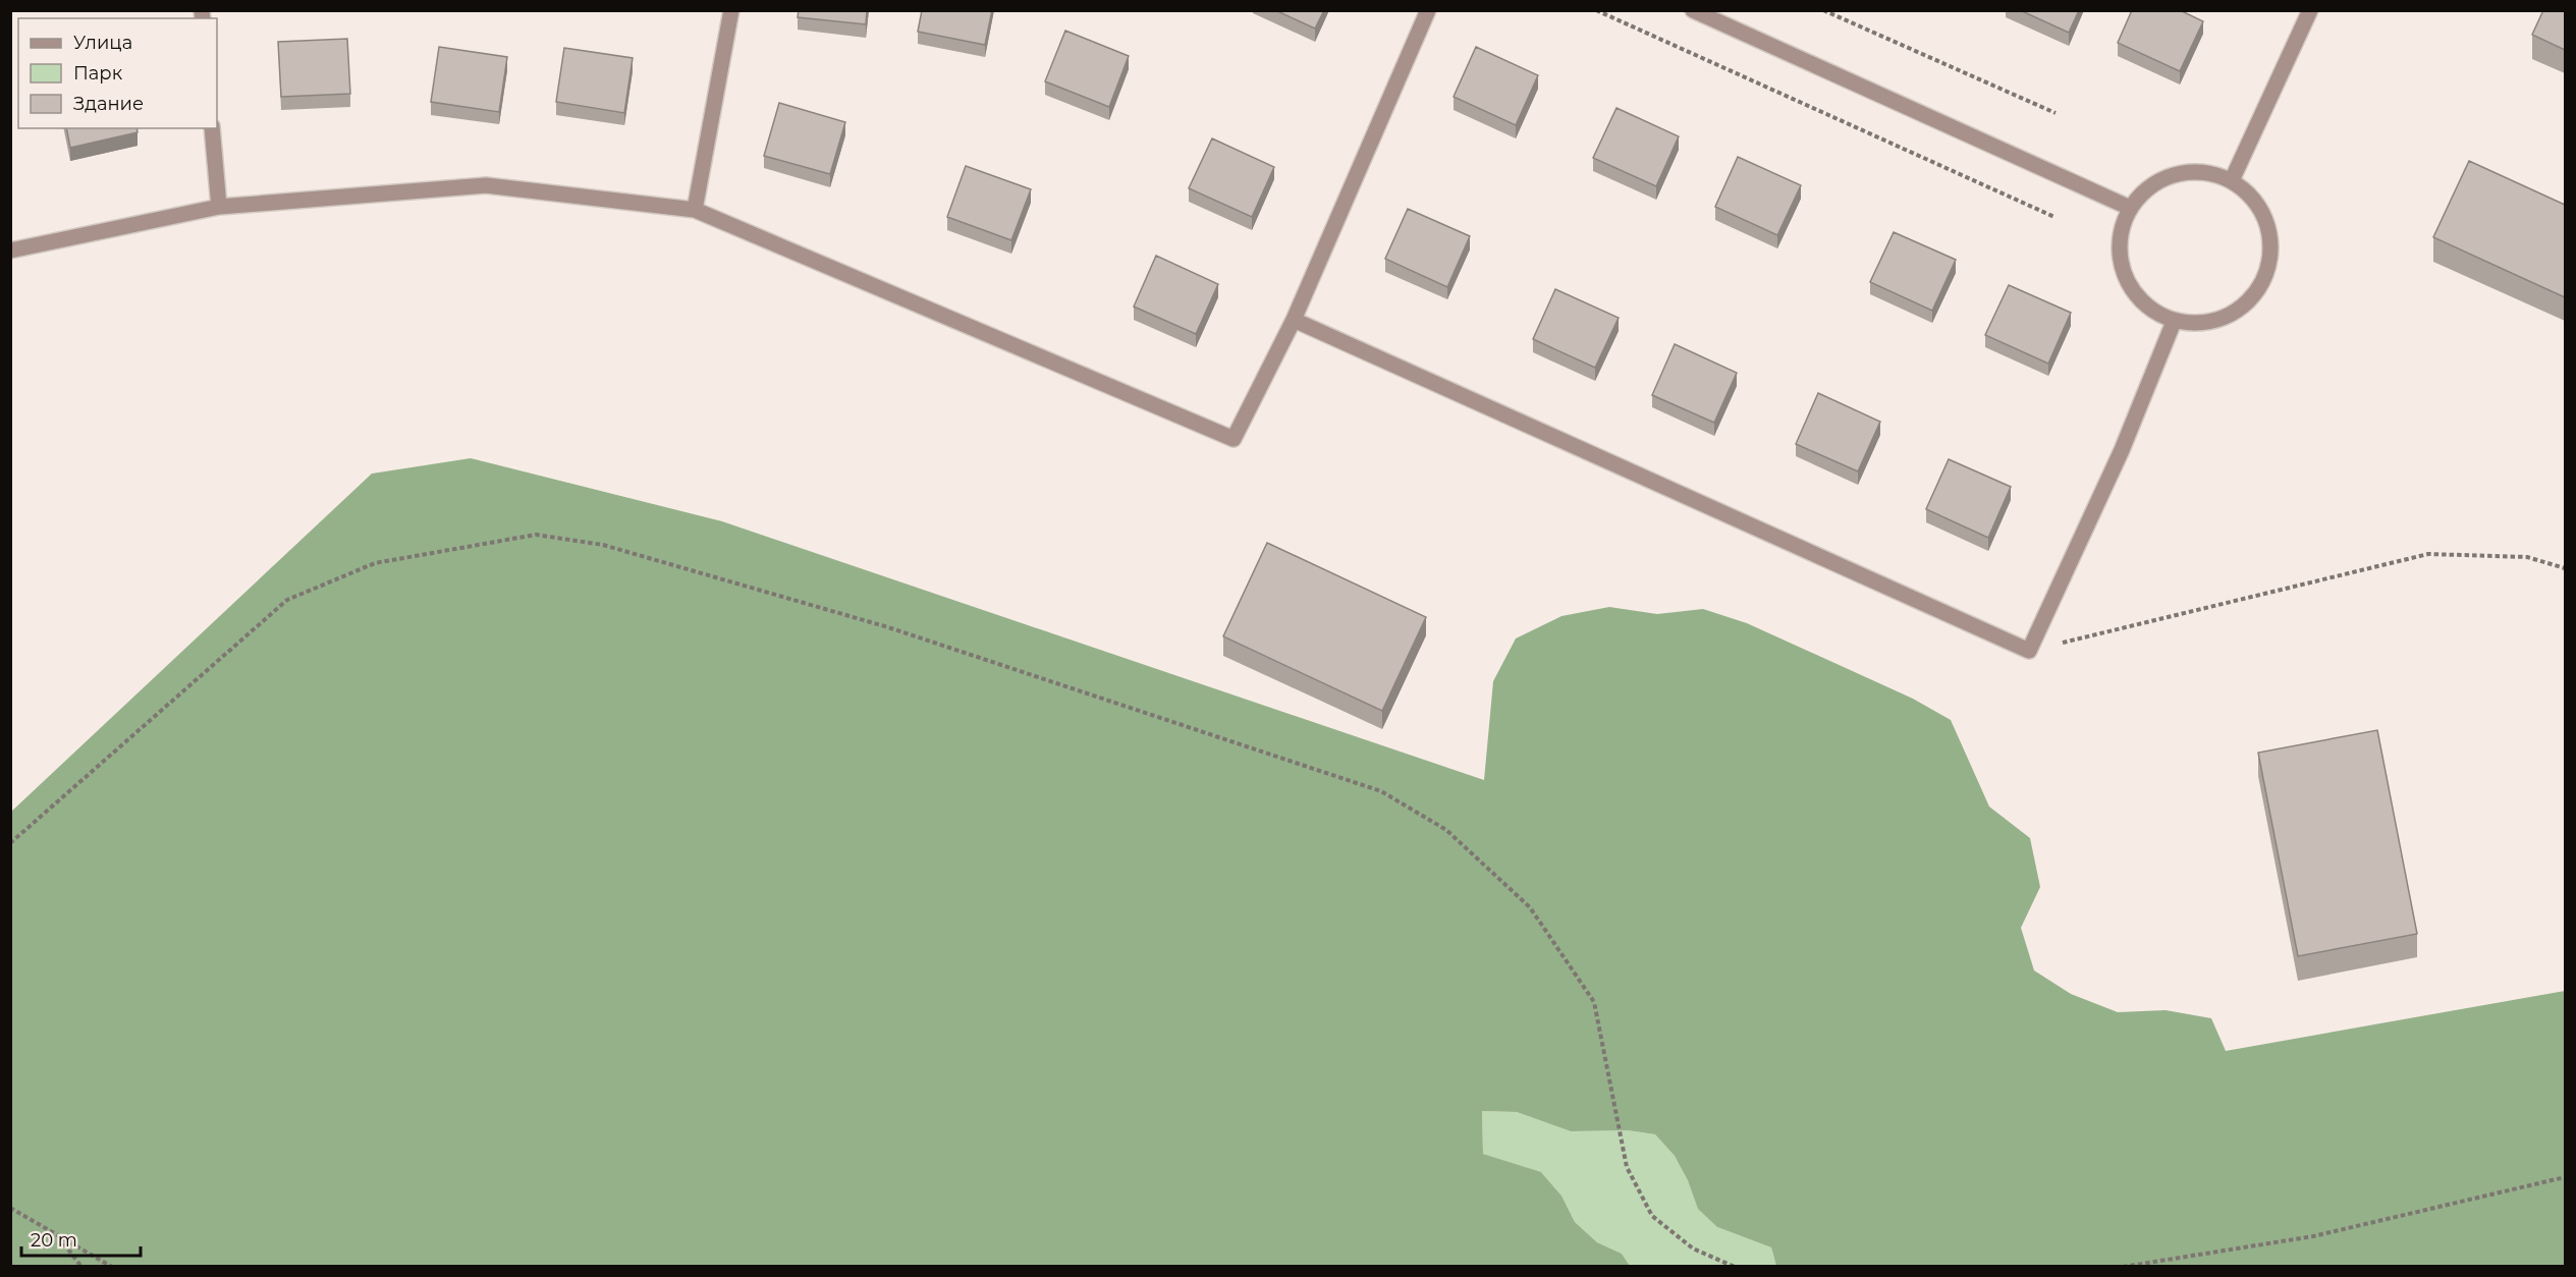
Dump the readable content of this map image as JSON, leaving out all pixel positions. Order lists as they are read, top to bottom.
{
  "legend": ["Улица", "Парк", "Здание"],
  "scale_bar": "20 m"
}
